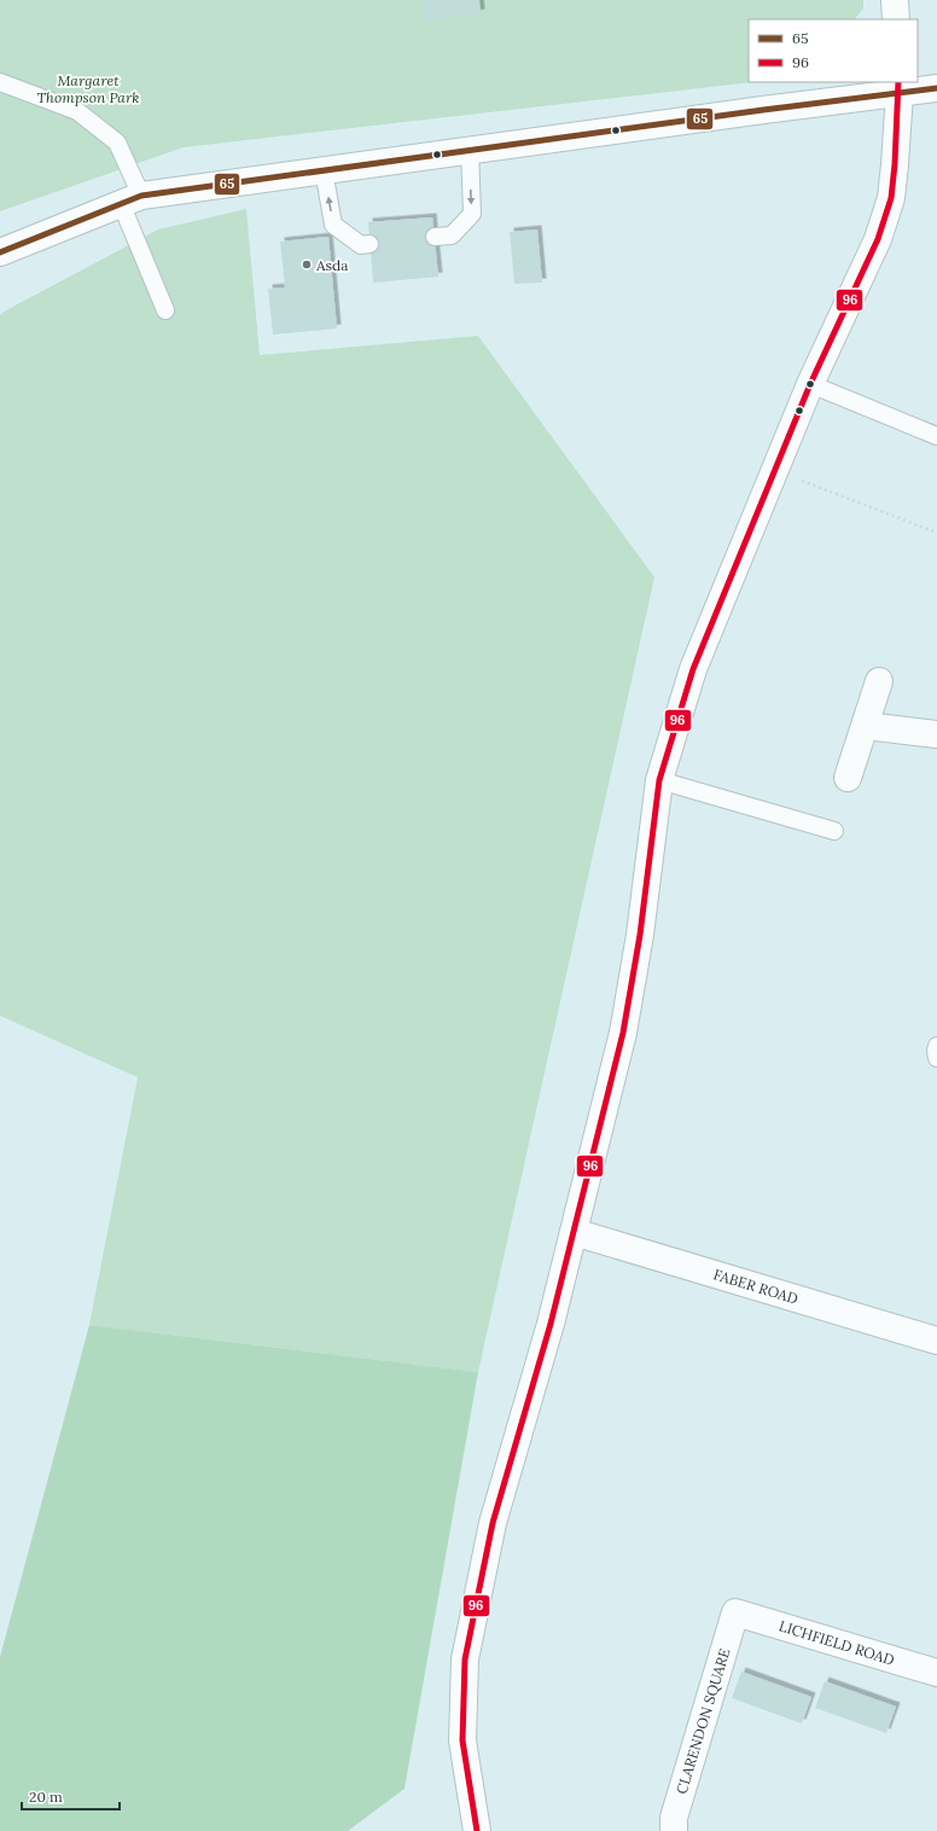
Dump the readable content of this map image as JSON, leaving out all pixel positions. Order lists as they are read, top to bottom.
{
  "streets": {
    "street": ["FABER ROAD", "LICHFIELD ROAD", "CLARENDON SQUARE"]
  },
  "crossings": [
    ["LICHFIELD ROAD", "CLARENDON SQUARE"]
  ],
  "parks": ["Margaret Thompson Park"],
  "places": ["Asda"],
  "lines": ["transit line 96", "transit line 65"],
  "legend": ["65", "96"],
  "scale_bar": "20 m"
}
